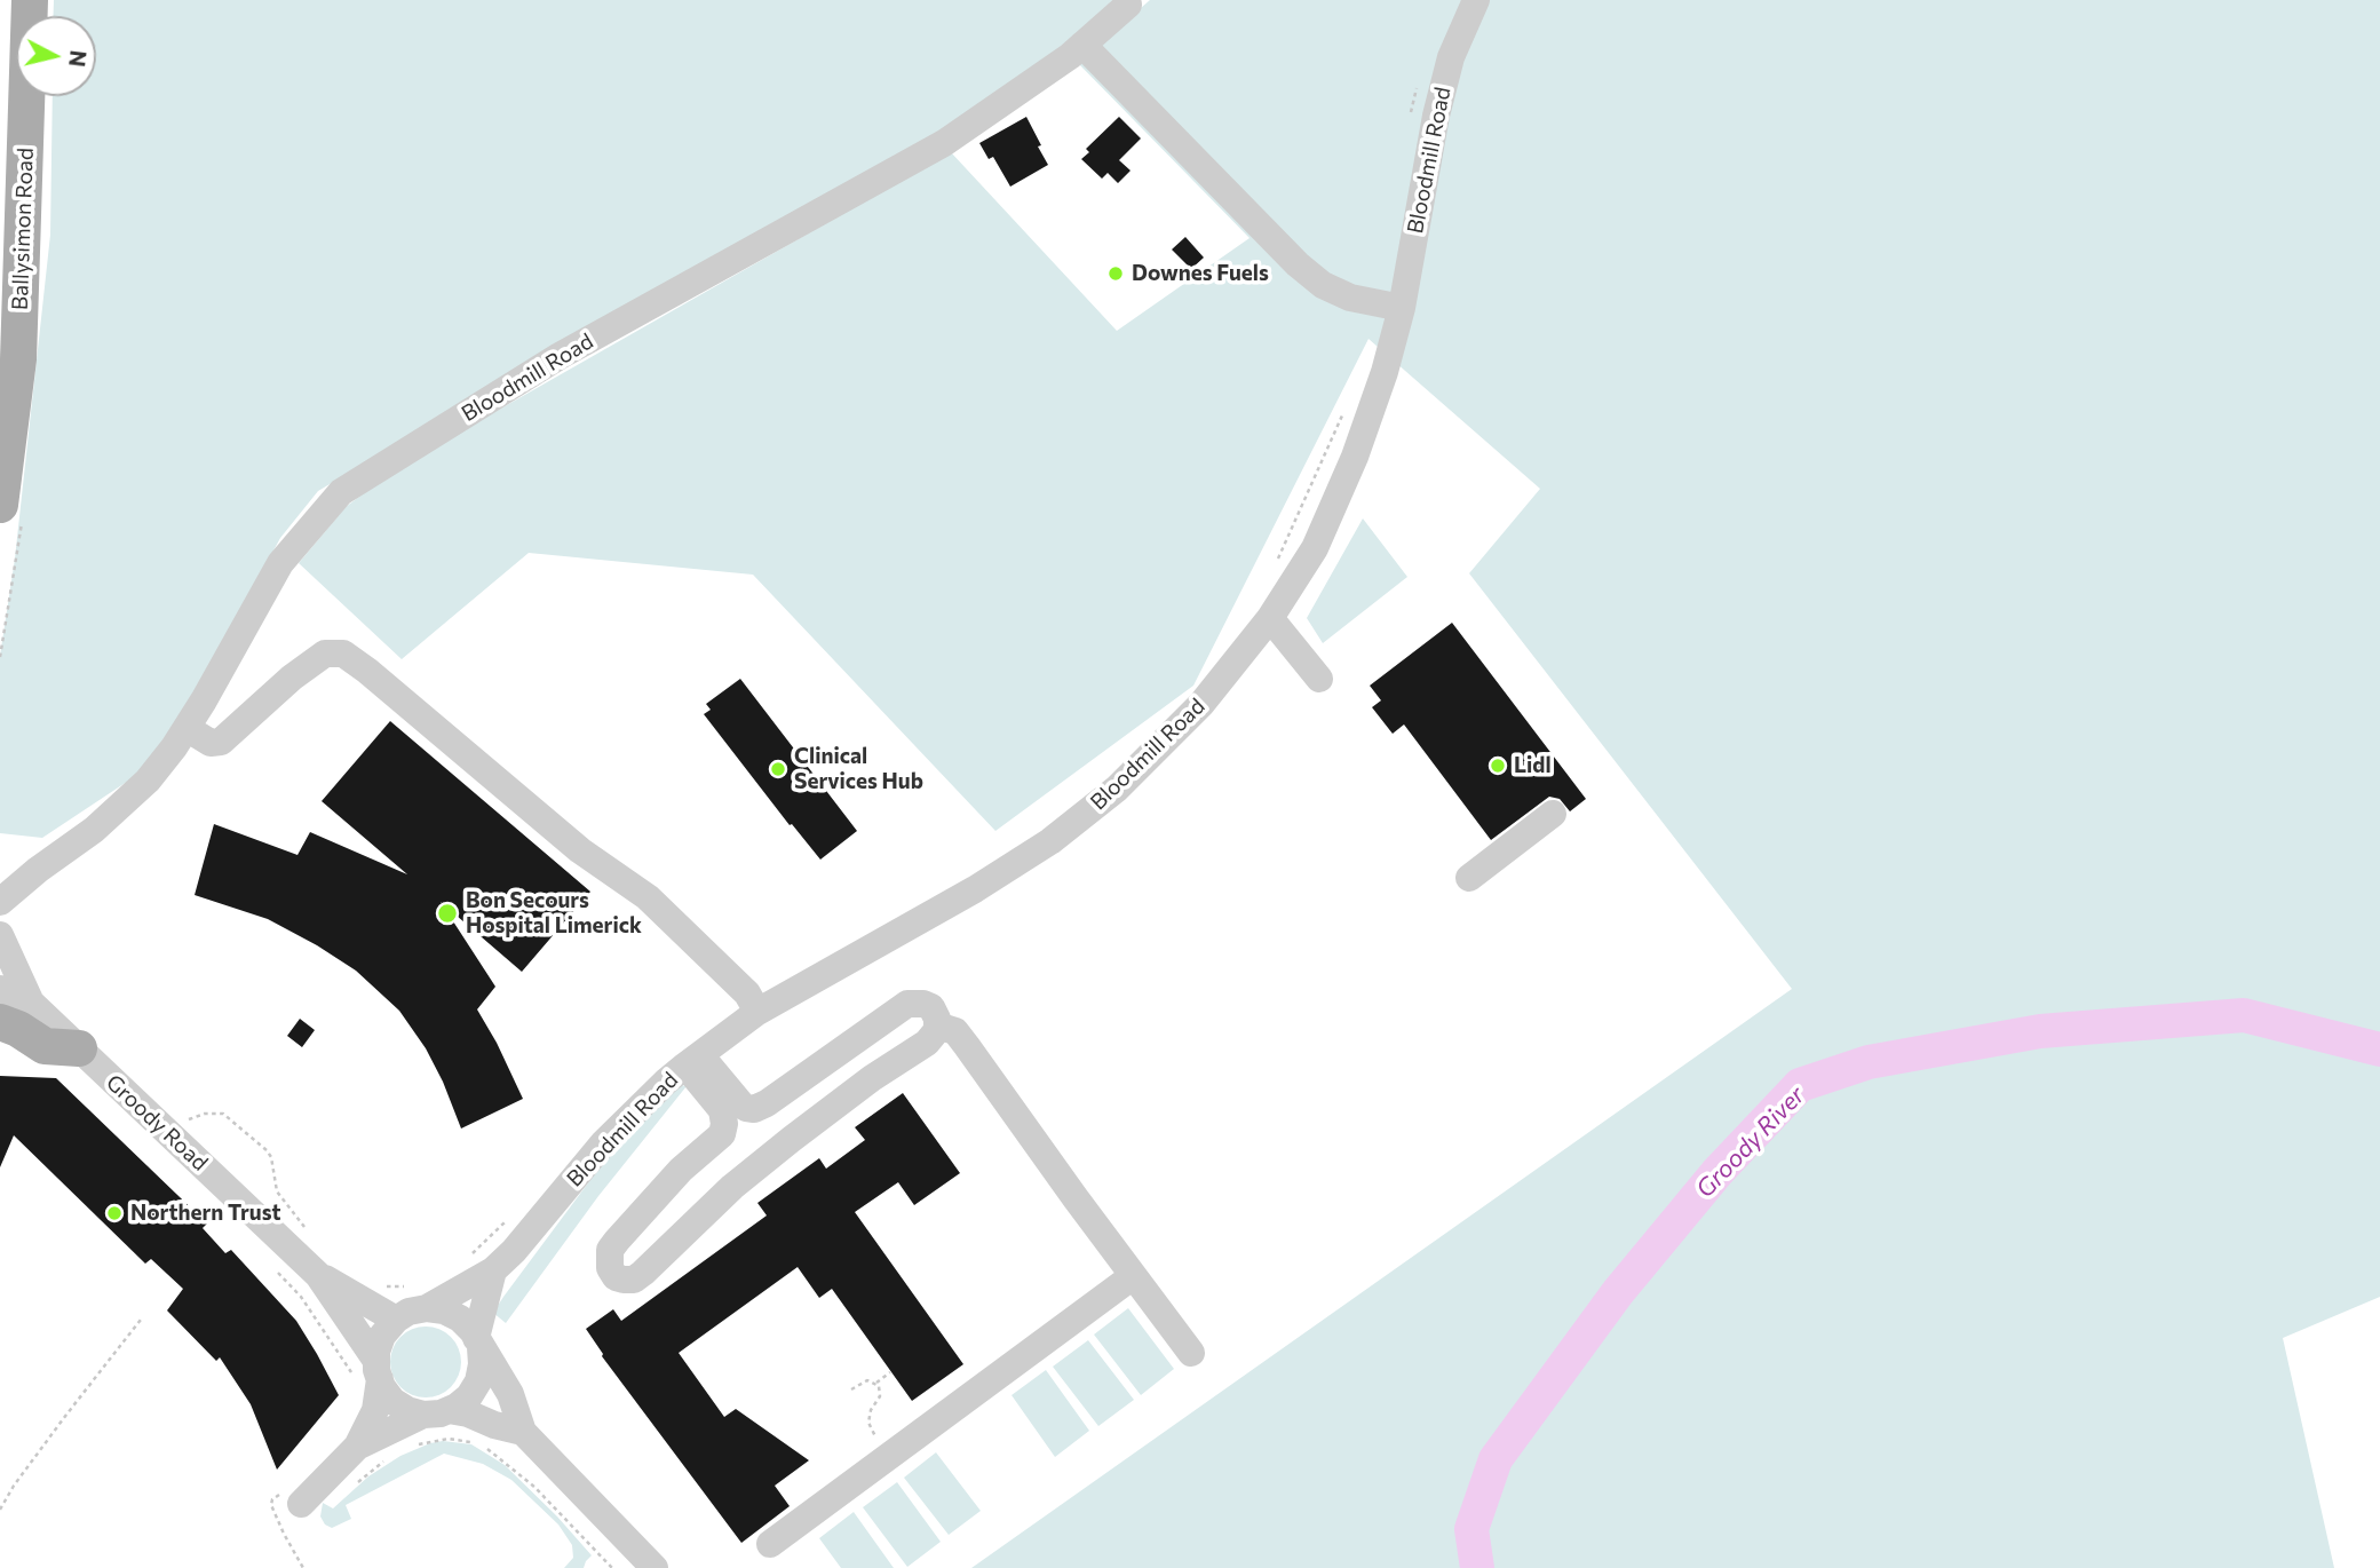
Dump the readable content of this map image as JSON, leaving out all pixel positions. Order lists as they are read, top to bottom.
{
  "streets": {
    "main road": ["Ballysimon Road"],
    "street": ["Bloodmill Road", "Groody Road"]
  },
  "water": ["Groody River"],
  "places": [
    "Downes Fuels",
    "Lidl",
    "Clinical Services Hub",
    "Bon Secours Hospital Limerick",
    "Northern Trust"
  ],
  "north": "right"
}
